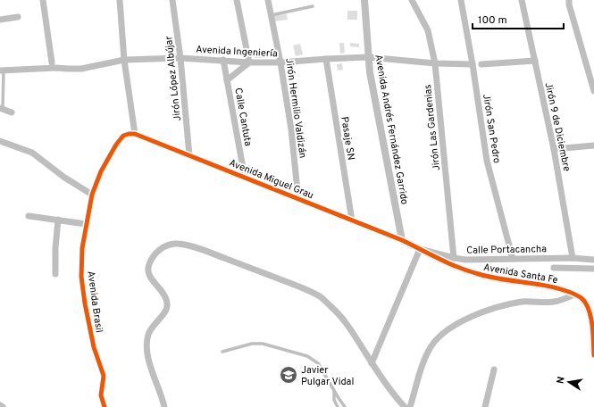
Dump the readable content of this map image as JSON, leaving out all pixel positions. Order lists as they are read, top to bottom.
{
  "streets": {
    "street": [
      "Avenida Ingeniería",
      "Jirón López Albújar",
      "Jirón Hermilio Valdizán",
      "Calle Cantuta",
      "Jirón 9 de Diciembre",
      "Jirón Las Gardenias",
      "Jirón San Pedro",
      "Avenida Andrés Fernández Garrido",
      "Pasaje SN",
      "Avenida Miguel Grau",
      "Calle Portacancha",
      "Avenida Santa Fe",
      "Avenida Brasil"
    ]
  },
  "crossings": [
    ["Avenida Ingeniería", "Jirón López Albújar"],
    ["Avenida Ingeniería", "Jirón Hermilio Valdizán"],
    ["Avenida Ingeniería", "Calle Cantuta"],
    ["Avenida Ingeniería", "Jirón Las Gardenias"],
    ["Avenida Ingeniería", "Jirón San Pedro"],
    ["Avenida Ingeniería", "Avenida Andrés Fernández Garrido"],
    ["Avenida Ingeniería", "Pasaje SN"],
    ["Jirón López Albújar", "Avenida Miguel Grau"],
    ["Jirón Hermilio Valdizán", "Avenida Miguel Grau"],
    ["Calle Cantuta", "Avenida Miguel Grau"],
    ["Jirón 9 de Diciembre", "Calle Portacancha"],
    ["Jirón Las Gardenias", "Calle Portacancha"],
    ["Jirón San Pedro", "Calle Portacancha"],
    ["Avenida Andrés Fernández Garrido", "Avenida Miguel Grau"],
    ["Avenida Andrés Fernández Garrido", "Avenida Santa Fe"],
    ["Pasaje SN", "Avenida Miguel Grau"],
    ["Avenida Miguel Grau", "Avenida Santa Fe"],
    ["Avenida Miguel Grau", "Avenida Brasil"],
    ["Calle Portacancha", "Avenida Santa Fe"]
  ],
  "places": {
    "school or university": ["Javier Pulgar Vidal"]
  },
  "scale_bar": "100 m",
  "north": "left"
}
